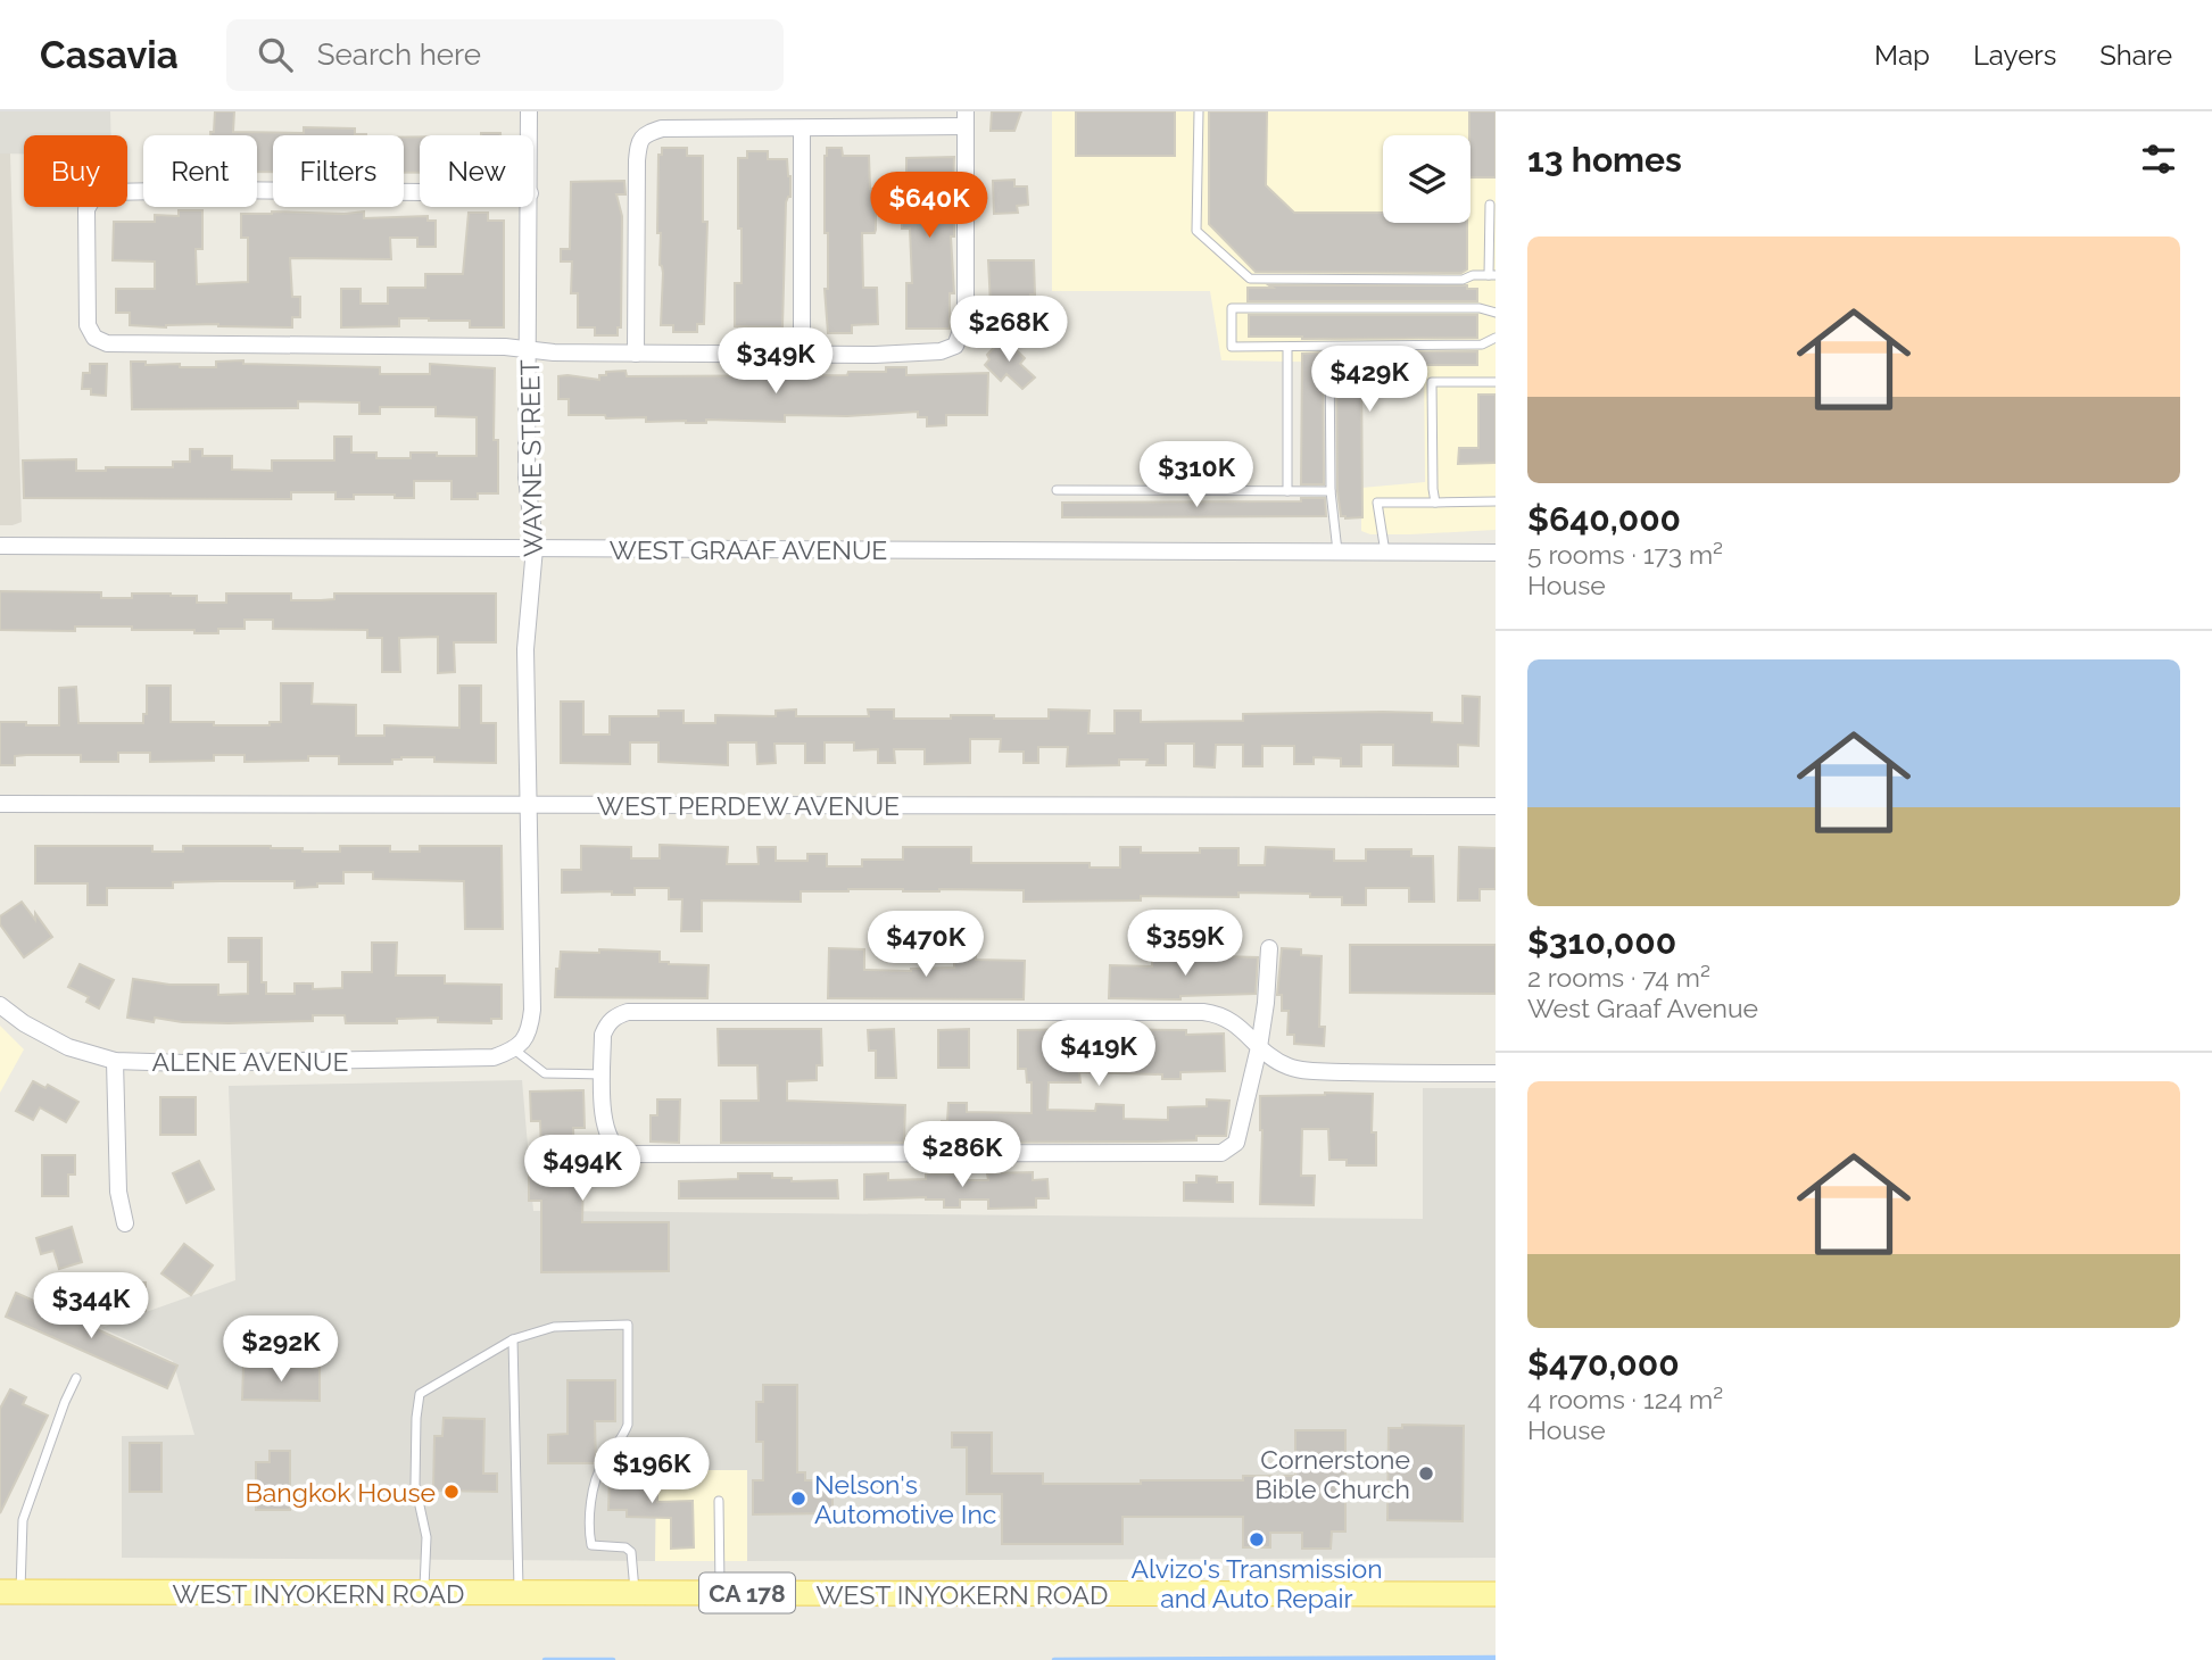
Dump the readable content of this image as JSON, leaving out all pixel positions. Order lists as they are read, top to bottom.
{
  "streets": {
    "main road": ["WEST INYOKERN ROAD", "CA 178"],
    "street": [
      "WAYNE STREET",
      "WEST GRAAF AVENUE",
      "WEST PERDEW AVENUE",
      "ALENE AVENUE"
    ]
  },
  "crossings": [
    ["WAYNE STREET", "WEST GRAAF AVENUE"],
    ["WAYNE STREET", "WEST PERDEW AVENUE"],
    ["WAYNE STREET", "ALENE AVENUE"]
  ],
  "places": [
    "Cornerstone Bible Church",
    "Bangkok House",
    "Nelson's Automotive Inc",
    "Alvizo's Transmission and Auto Repair"
  ],
  "page": {
    "header": "Casavia",
    "search": "Search here",
    "nav": ["Map", "Layers", "Share"],
    "heading": "13 homes",
    "chip": [
      "Buy",
      "Rent",
      "Filters",
      "New"
    ],
    "price": [
      "$640K",
      "$268K",
      "$349K",
      "$429K",
      "$310K",
      "$359K",
      "$470K",
      "$419K",
      "$286K",
      "$494K",
      "$344K",
      "$292K",
      "$196K"
    ],
    "list": [
      {
        "name": "$640,000",
        "note": "5 rooms · 173 m² · House"
      },
      {
        "name": "$310,000",
        "note": "2 rooms · 74 m² · West Graaf Avenue"
      },
      {
        "name": "$470,000",
        "note": "4 rooms · 124 m² · House"
      }
    ]
  }
}
